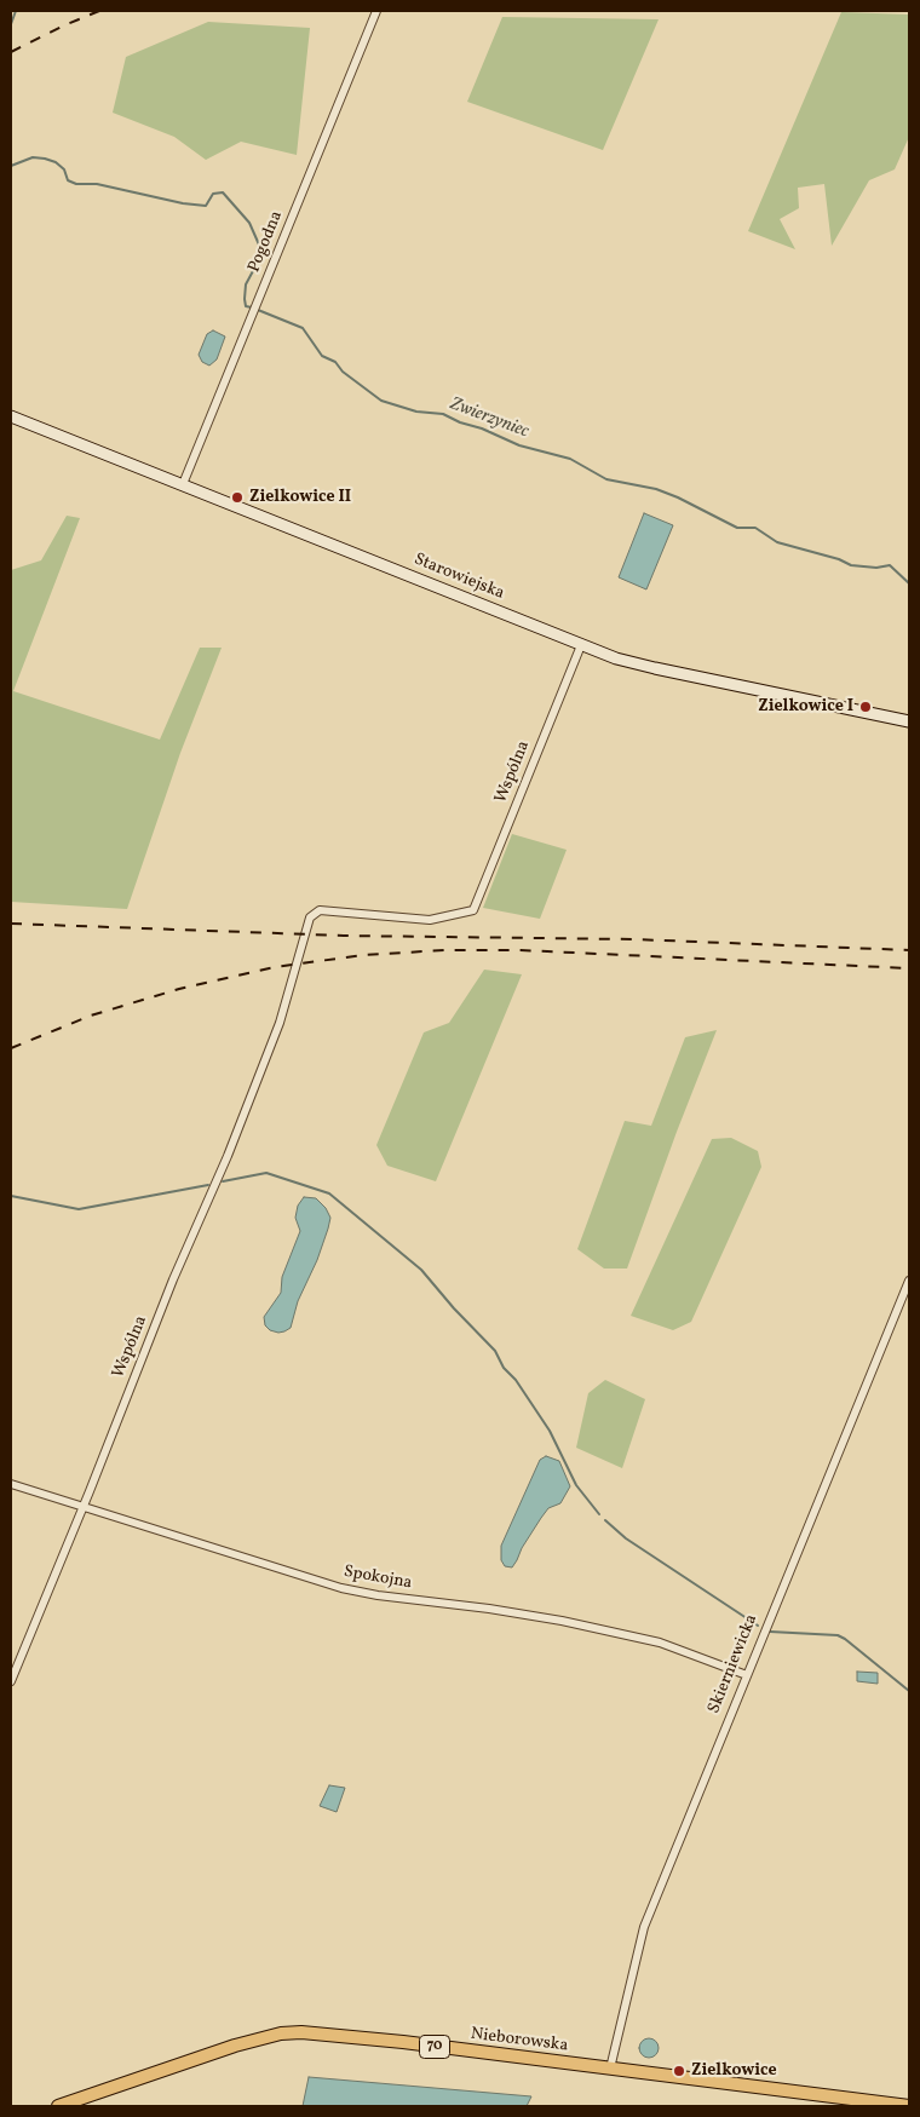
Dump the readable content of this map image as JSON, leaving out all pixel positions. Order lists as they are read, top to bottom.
{
  "streets": {
    "main road": ["Nieborowska", "70"],
    "street": [
      "Pogodna",
      "Starowiejska",
      "Wspólna",
      "Spokojna",
      "Skierniewicka"
    ]
  },
  "crossings": [
    ["Pogodna", "Starowiejska"],
    ["Starowiejska", "Wspólna"],
    ["Wspólna", "Spokojna"],
    ["Spokojna", "Skierniewicka"],
    ["Skierniewicka", "Nieborowska"]
  ],
  "water": ["Zwierzyniec"],
  "places": ["Zielkowice II", "Zielkowice I", "Zielkowice"]
}
